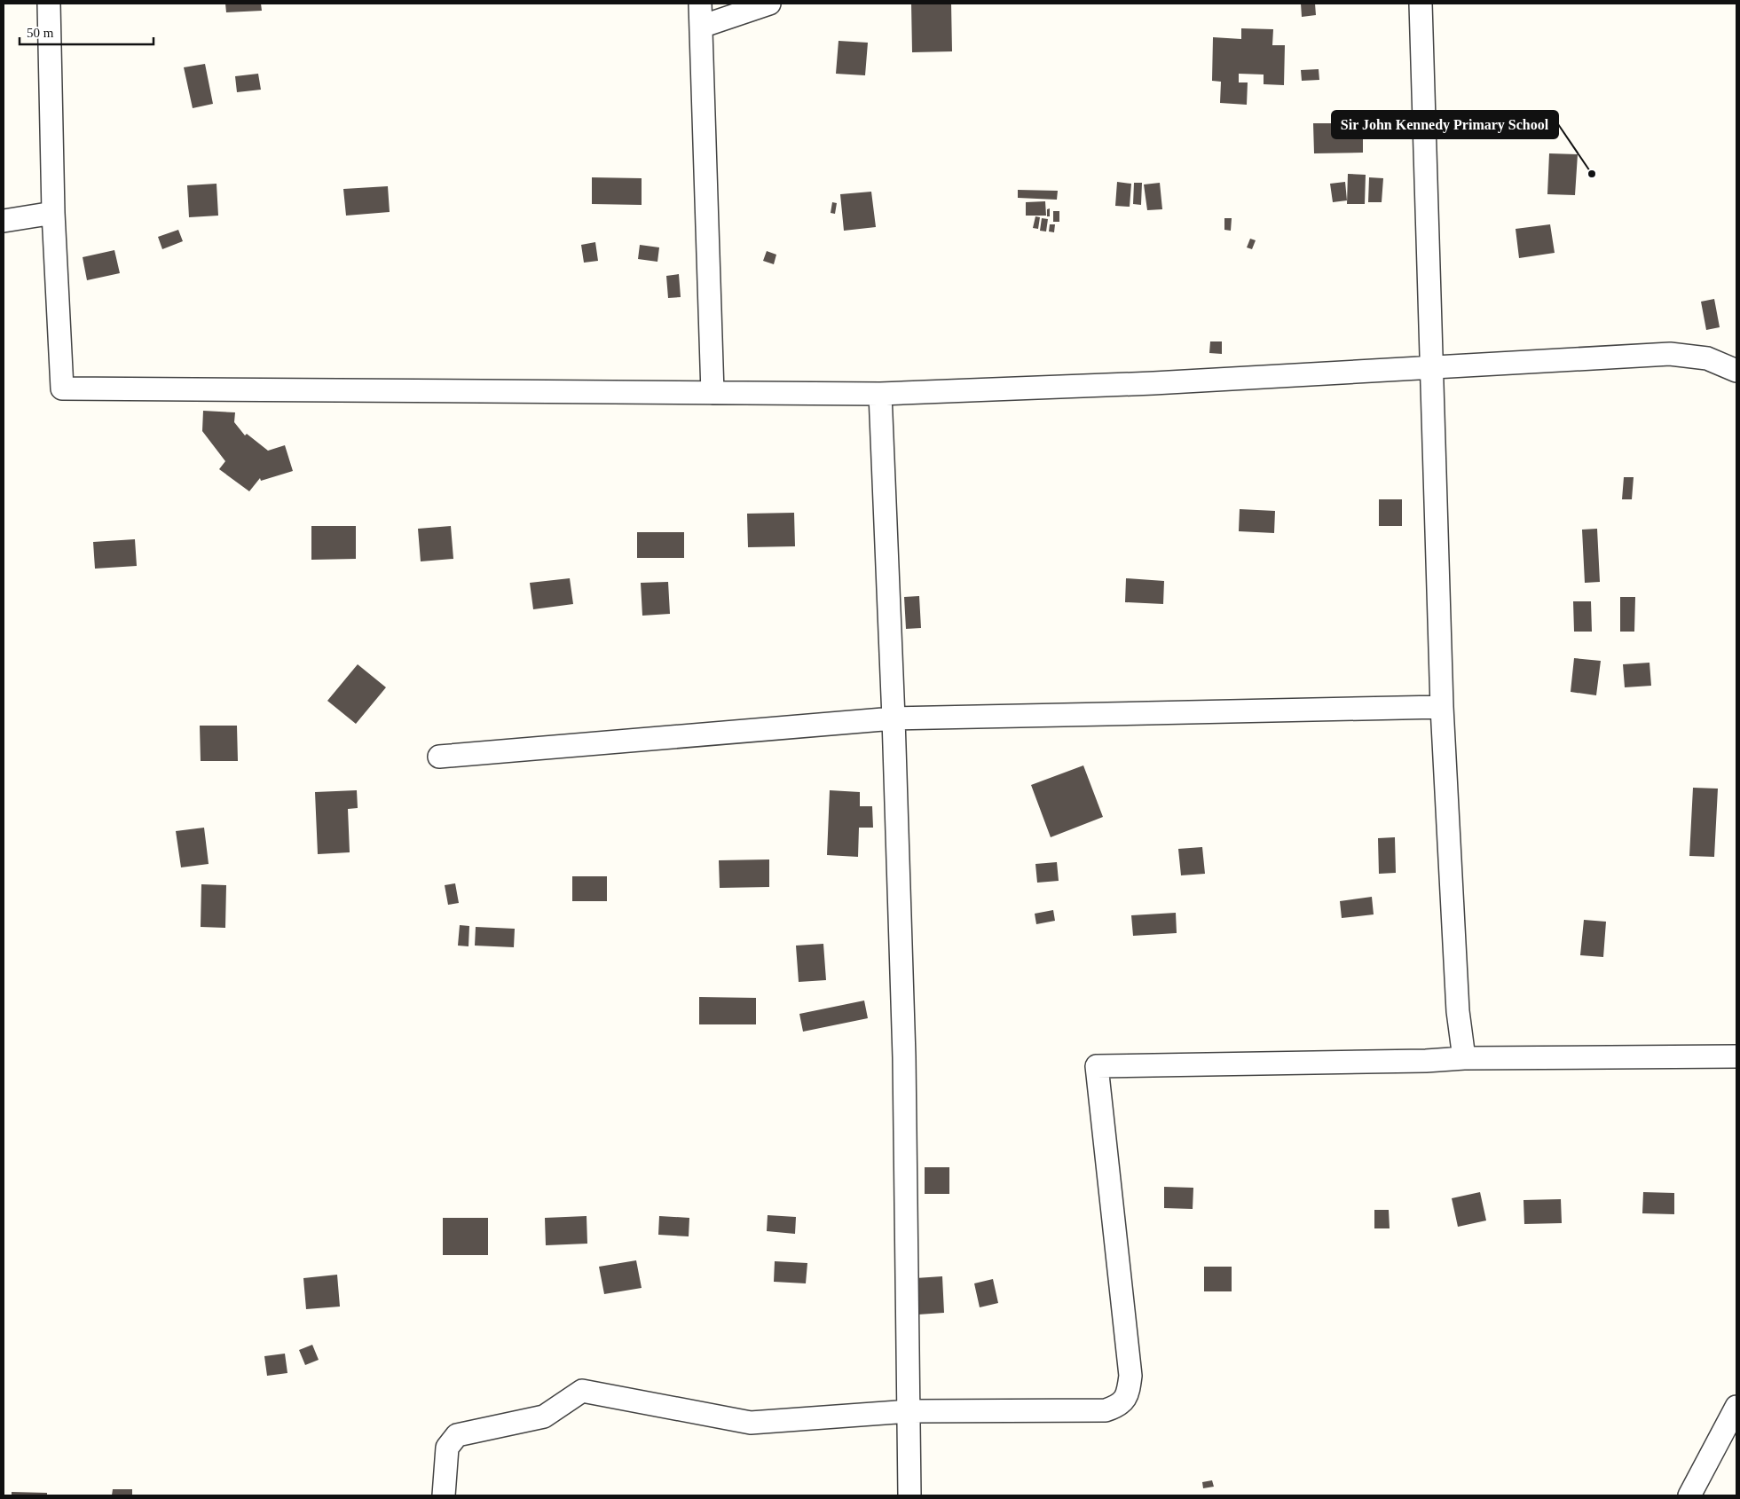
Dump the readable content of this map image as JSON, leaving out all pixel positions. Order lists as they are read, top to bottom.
{
  "places": ["Sir John Kennedy Primary School"],
  "scale_bar": "50 m"
}
